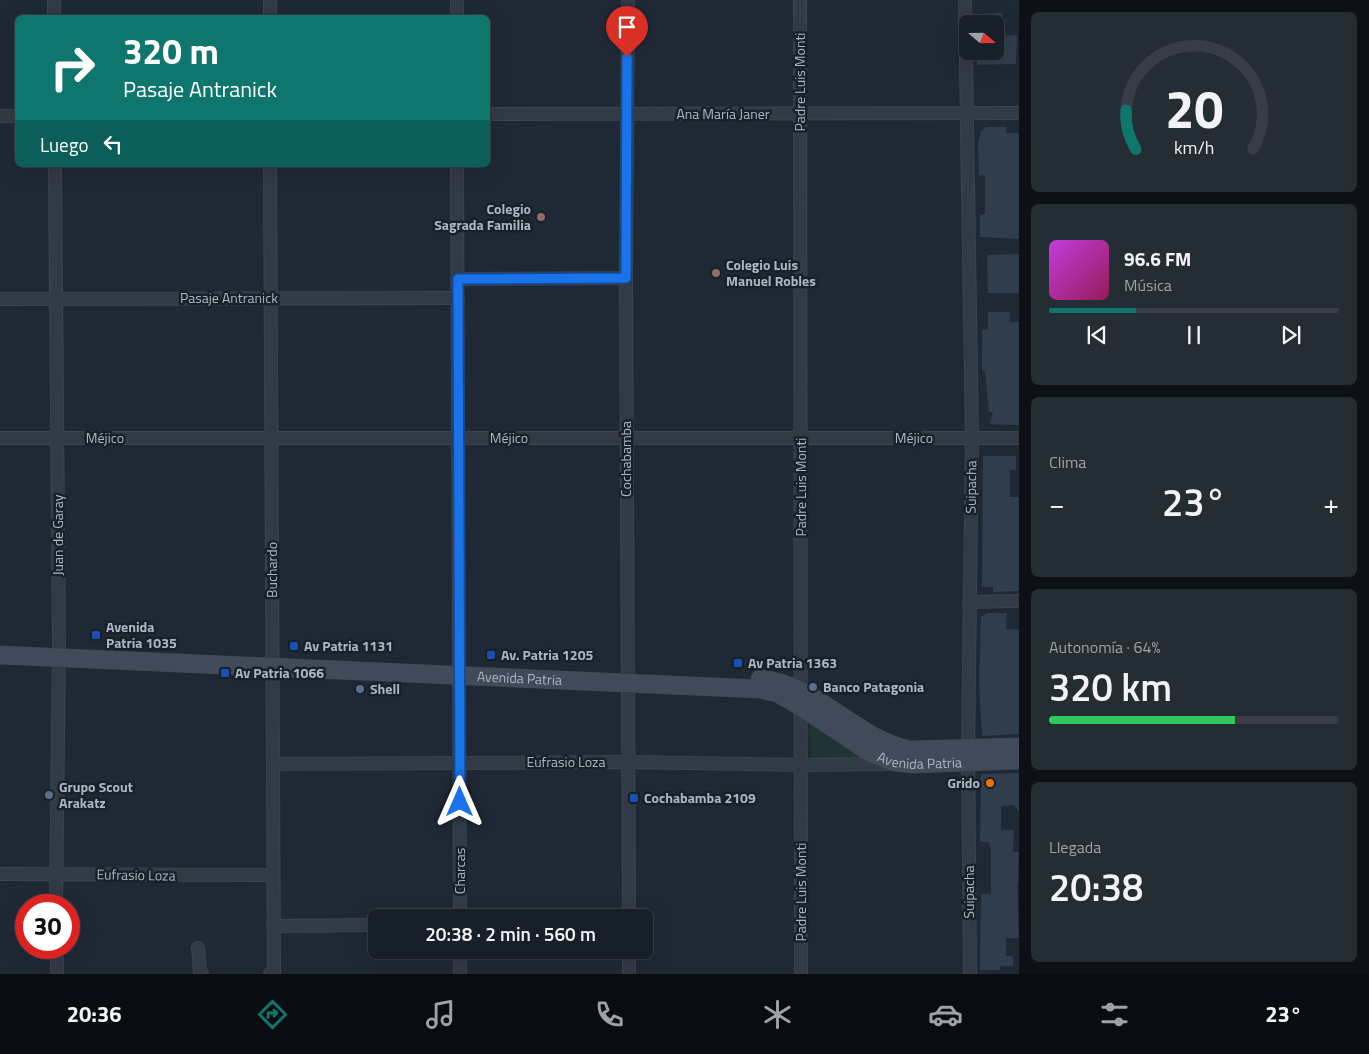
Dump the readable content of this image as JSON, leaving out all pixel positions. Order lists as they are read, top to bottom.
{
  "streets": {
    "main road": ["Avenida Patria"],
    "street": [
      "Padre Luis Monti",
      "Ana María Janer",
      "Pasaje Antranick",
      "Méjico",
      "Cochabamba",
      "Suipacha",
      "Juan de Garay",
      "Buchardo",
      "Eufrasio Loza",
      "Charcas"
    ]
  },
  "crossings": [
    ["Padre Luis Monti", "Ana María Janer"],
    ["Padre Luis Monti", "Méjico"],
    ["Padre Luis Monti", "Avenida Patria"],
    ["Padre Luis Monti", "Eufrasio Loza"],
    ["Ana María Janer", "Cochabamba"],
    ["Ana María Janer", "Suipacha"],
    ["Pasaje Antranick", "Juan de Garay"],
    ["Pasaje Antranick", "Buchardo"],
    ["Pasaje Antranick", "Charcas"],
    ["Méjico", "Cochabamba"],
    ["Méjico", "Suipacha"],
    ["Méjico", "Juan de Garay"],
    ["Méjico", "Buchardo"],
    ["Méjico", "Charcas"],
    ["Cochabamba", "Avenida Patria"],
    ["Cochabamba", "Eufrasio Loza"],
    ["Suipacha", "Avenida Patria"],
    ["Juan de Garay", "Avenida Patria"],
    ["Juan de Garay", "Eufrasio Loza"],
    ["Buchardo", "Avenida Patria"],
    ["Buchardo", "Eufrasio Loza"],
    ["Avenida Patria", "Eufrasio Loza"],
    ["Avenida Patria", "Charcas"],
    ["Eufrasio Loza", "Charcas"]
  ],
  "places": {
    "other": [
      "Colegio Sagrada Familia",
      "Colegio Luis Manuel Robles",
      "Banco Patagonia",
      "Shell",
      "Grido",
      "Grupo Scout Arakatz"
    ],
    "transit": [
      "Avenida Patria 1035",
      "Av Patria 1131",
      "Av. Patria 1205",
      "Av Patria 1363",
      "Av Patria 1066",
      "Cochabamba 2109"
    ]
  },
  "north": "right",
  "page": {
    "turn": ["320 m", "Pasaje Antranick"],
    "then": "Luego",
    "song": ["96.6 FM", "Música"],
    "tile": [
      "Clima",
      ["Autonomía · 64%", "320 km"],
      ["Llegada", "20:38"]
    ],
    "heat": ["−", "23°", "+"],
    "limit": "30",
    "trip": "20:38 · 2 min · 560 m",
    "tabs": ["20:36", "23°"],
    "gauge": ["20", "km/h"]
  }
}
